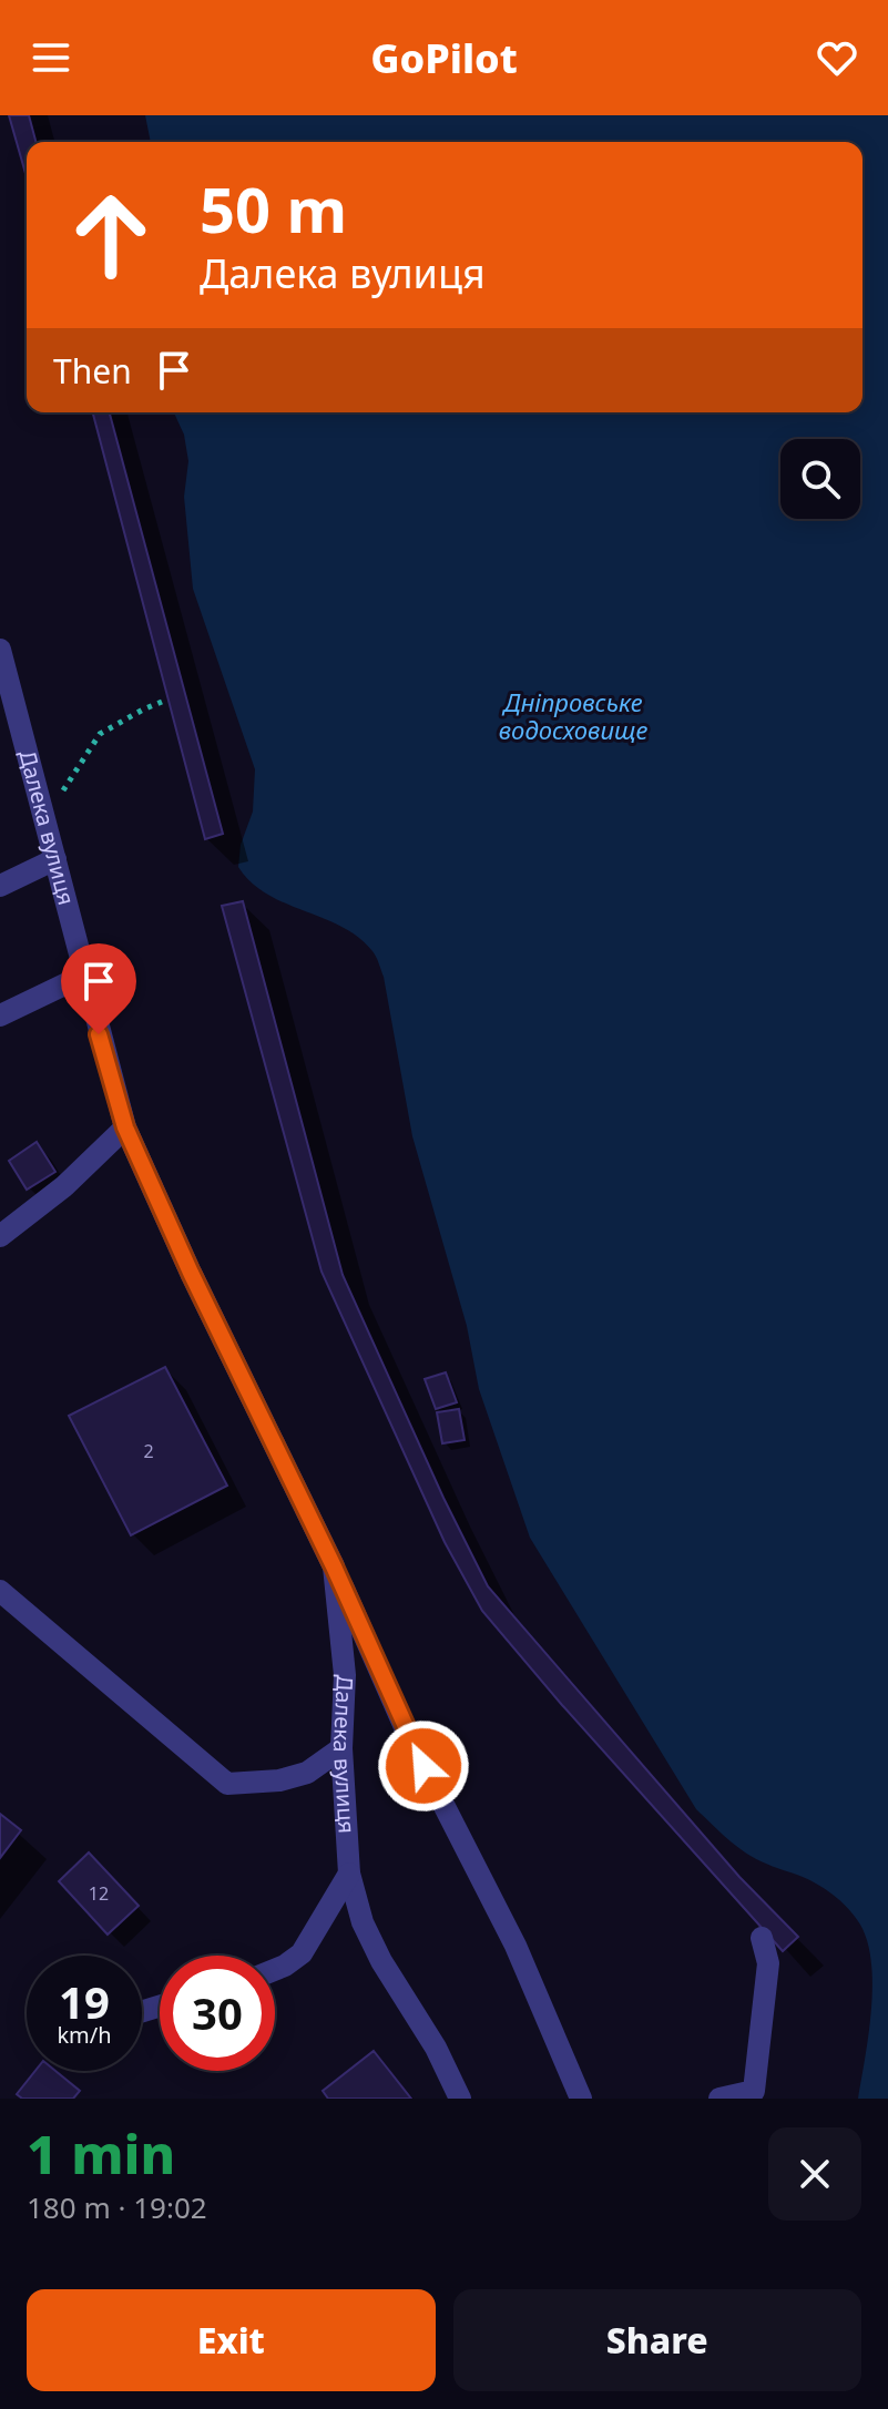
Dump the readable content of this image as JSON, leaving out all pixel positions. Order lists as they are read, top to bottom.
{
  "streets": {
    "street": ["Далека вулиця"]
  },
  "water": ["Дніпровське водосховище"],
  "house_numbers": ["2", "12"],
  "page": {
    "header": "GoPilot",
    "turn": ["50 m", "Далека вулиця"],
    "then": "Then",
    "speed": "19 km/h",
    "limit": "30",
    "heading": ["1 min", "180 m · 19:02"],
    "buttons": ["Exit", "Share"]
  }
}
